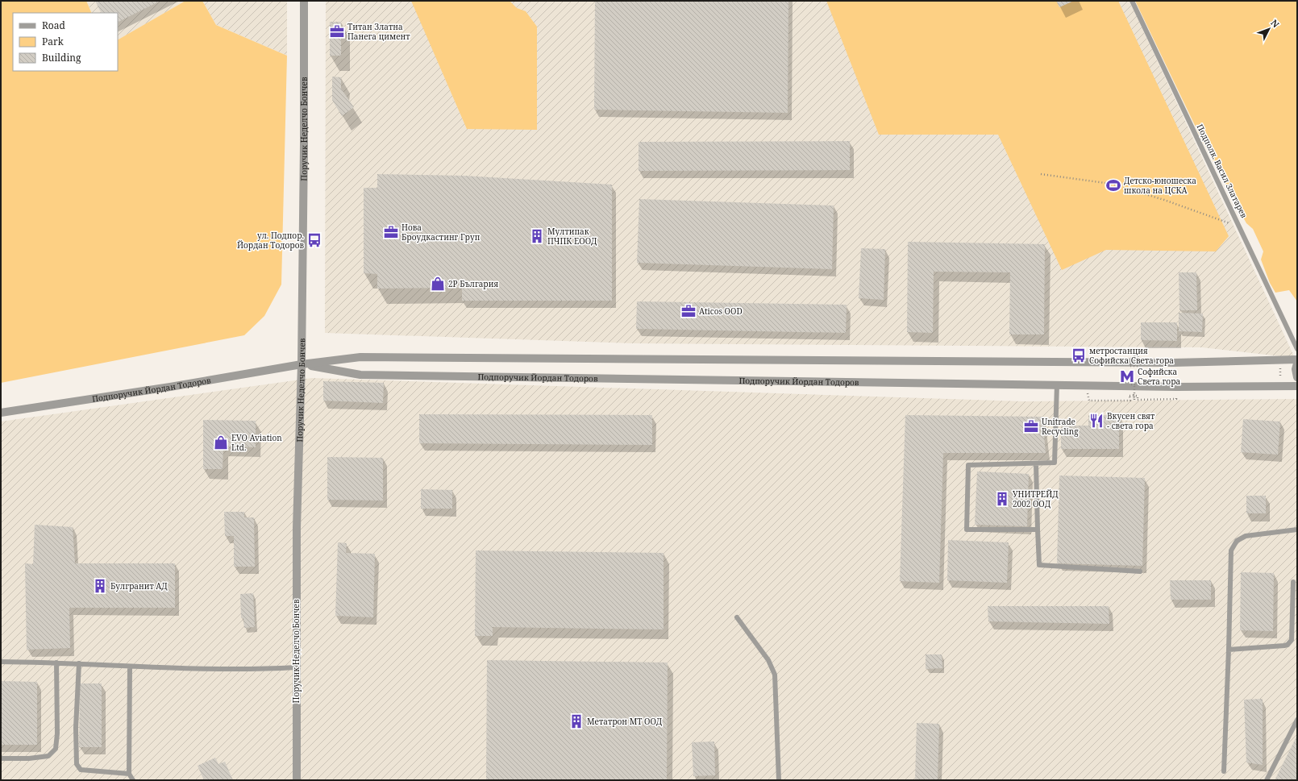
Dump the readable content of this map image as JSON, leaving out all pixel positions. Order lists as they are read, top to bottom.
{
  "streets": {
    "street": ["Поручик Неделчо Бончев", "Подпоручик Йордан Тодоров"],
    "lane": ["Подполк. Васил Златарев"]
  },
  "crossings": [
    ["Поручик Неделчо Бончев", "Подпоручик Йордан Тодоров"]
  ],
  "places": {
    "office": [
      "Титан Златна Панега цимент",
      "Нова Броудкастинг Груп",
      "Aticos OOD",
      "Unitrade Recycling"
    ],
    "sports": ["Детско-юношеска школа на ЦСКА"],
    "building": [
      "Мултипак ПЧПК ЕООД",
      "УНИТРЕЙД 2002 ООД",
      "Булгранит АД",
      "Метатрон МТ ООД"
    ],
    "bus stop": ["ул. Подпор. Йордан Тодоров", "метростанция Софийска Света гора"],
    "shop": ["2Р България", "EVO Aviation Ltd."],
    "metro station": ["Софийска Света гора"],
    "restaurant": ["Вкусен свят - света гора"]
  },
  "legend": ["Road", "Park", "Building"],
  "north": "top right"
}
